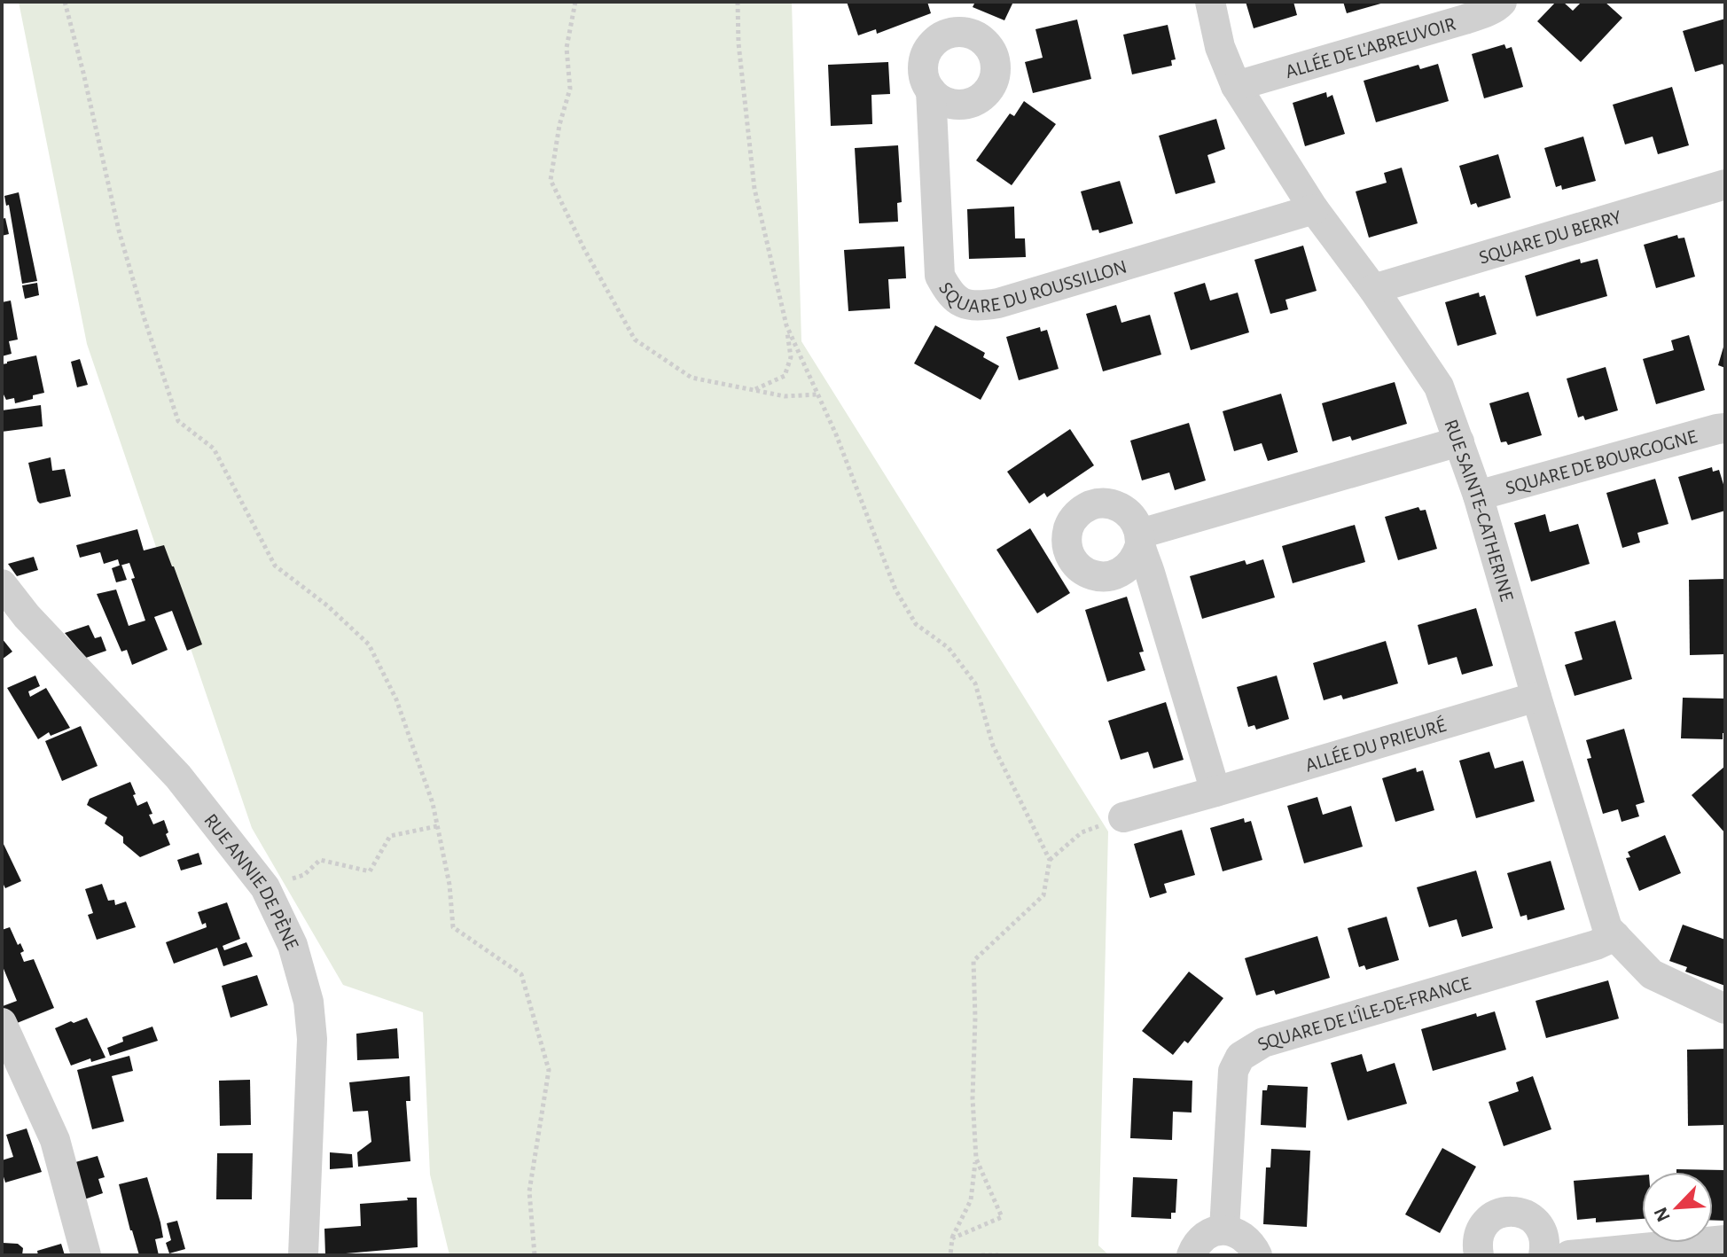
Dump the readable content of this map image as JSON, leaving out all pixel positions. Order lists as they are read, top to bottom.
{
  "streets": {
    "street": [
      "ALLÉE DE L'ABREUVOIR",
      "SQUARE DU BERRY",
      "SQUARE DU ROUSSILLON",
      "SQUARE DE BOURGOGNE",
      "RUE SAINTE-CATHERINE",
      "ALLÉE DU PRIEURÉ",
      "RUE ANNIE DE PÈNE",
      "SQUARE DE L'ÎLE-DE-FRANCE"
    ]
  },
  "crossings": [
    ["ALLÉE DE L'ABREUVOIR", "RUE SAINTE-CATHERINE"],
    ["SQUARE DU BERRY", "RUE SAINTE-CATHERINE"],
    ["SQUARE DU ROUSSILLON", "RUE SAINTE-CATHERINE"],
    ["SQUARE DE BOURGOGNE", "RUE SAINTE-CATHERINE"],
    ["RUE SAINTE-CATHERINE", "ALLÉE DU PRIEURÉ"],
    ["RUE SAINTE-CATHERINE", "SQUARE DE L'ÎLE-DE-FRANCE"]
  ],
  "north": "bottom left"
}
